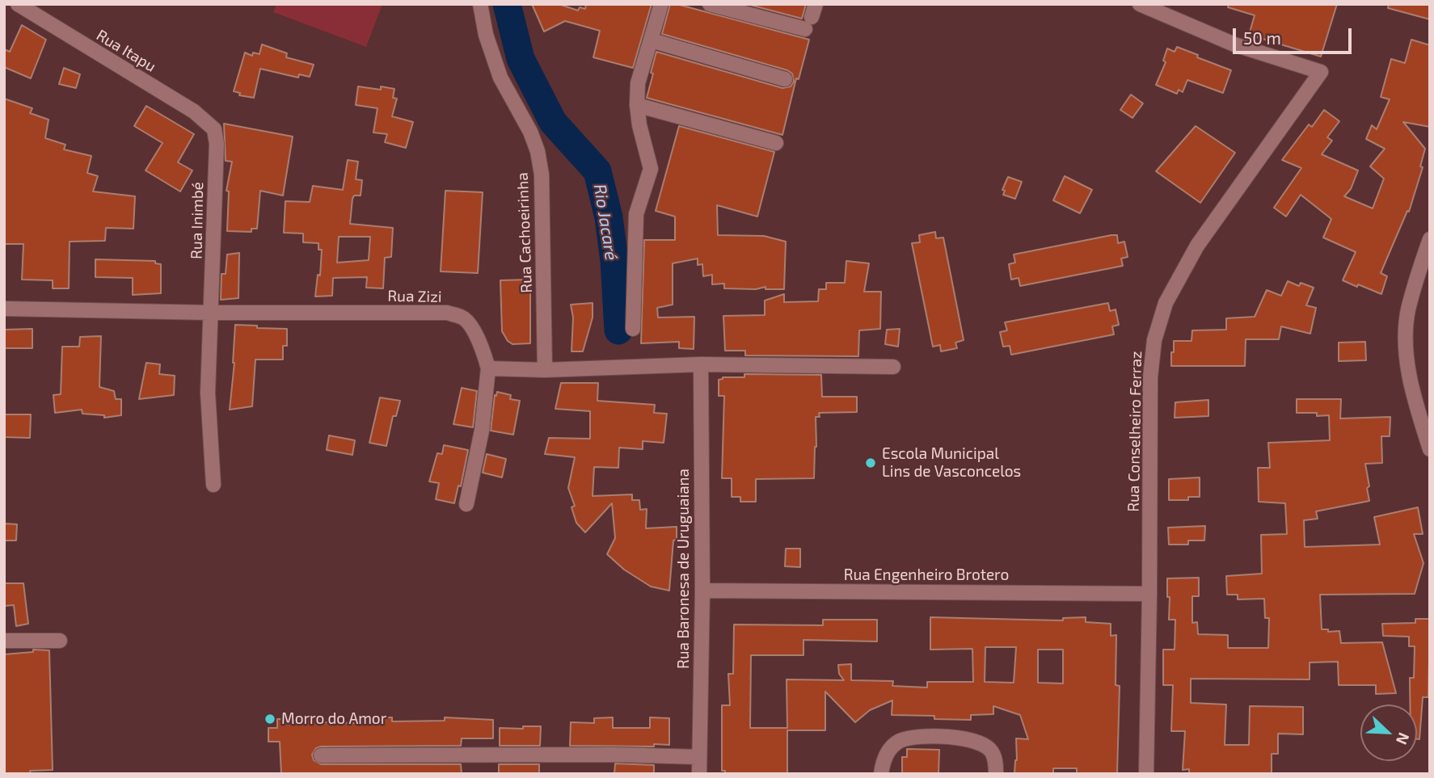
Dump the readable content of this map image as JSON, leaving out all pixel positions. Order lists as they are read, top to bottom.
{
  "streets": {
    "street": [
      "Rua Itapu",
      "Rua Inimbé",
      "Rua Cachoeirinha",
      "Rua Zizi",
      "Rua Conselheiro Ferraz",
      "Rua Baronesa de Uruguaiana",
      "Rua Engenheiro Brotero"
    ]
  },
  "crossings": [
    ["Rua Itapu", "Rua Inimbé"],
    ["Rua Inimbé", "Rua Zizi"],
    ["Rua Conselheiro Ferraz", "Rua Engenheiro Brotero"],
    ["Rua Baronesa de Uruguaiana", "Rua Engenheiro Brotero"]
  ],
  "water": ["Rio Jacaré"],
  "places": ["Escola Municipal Lins de Vasconcelos", "Morro do Amor"],
  "scale_bar": "50 m",
  "north": "bottom right"
}
